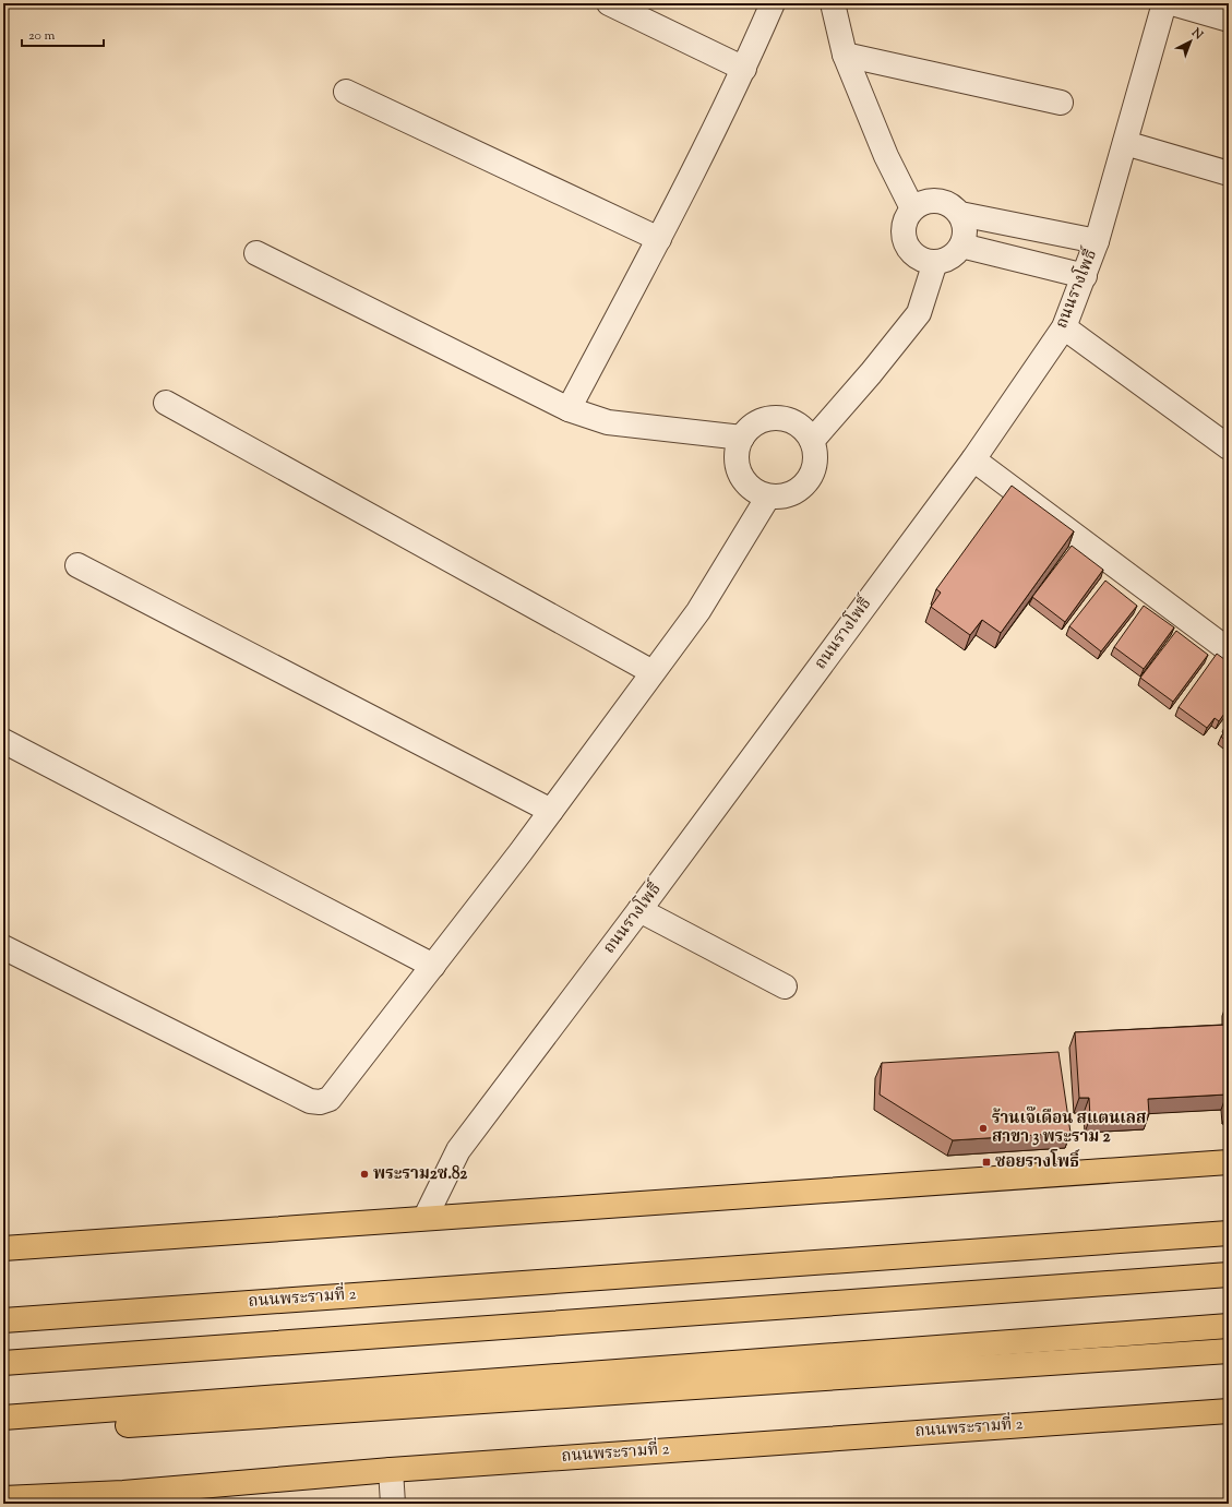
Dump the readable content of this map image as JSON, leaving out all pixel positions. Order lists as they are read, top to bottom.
{
  "streets": {
    "main road": ["ถนนพระรามที่ 2"],
    "street": ["ถนนรางโพธิ์"]
  },
  "places": {
    "other": ["ร้านเจ๊เดือน สแตนเลส สาขา 3 พระราม 2", "พระราม2ซ.82"],
    "transit": ["ซอยรางโพธิ์"]
  },
  "scale_bar": "20 m",
  "north": "top right"
}
